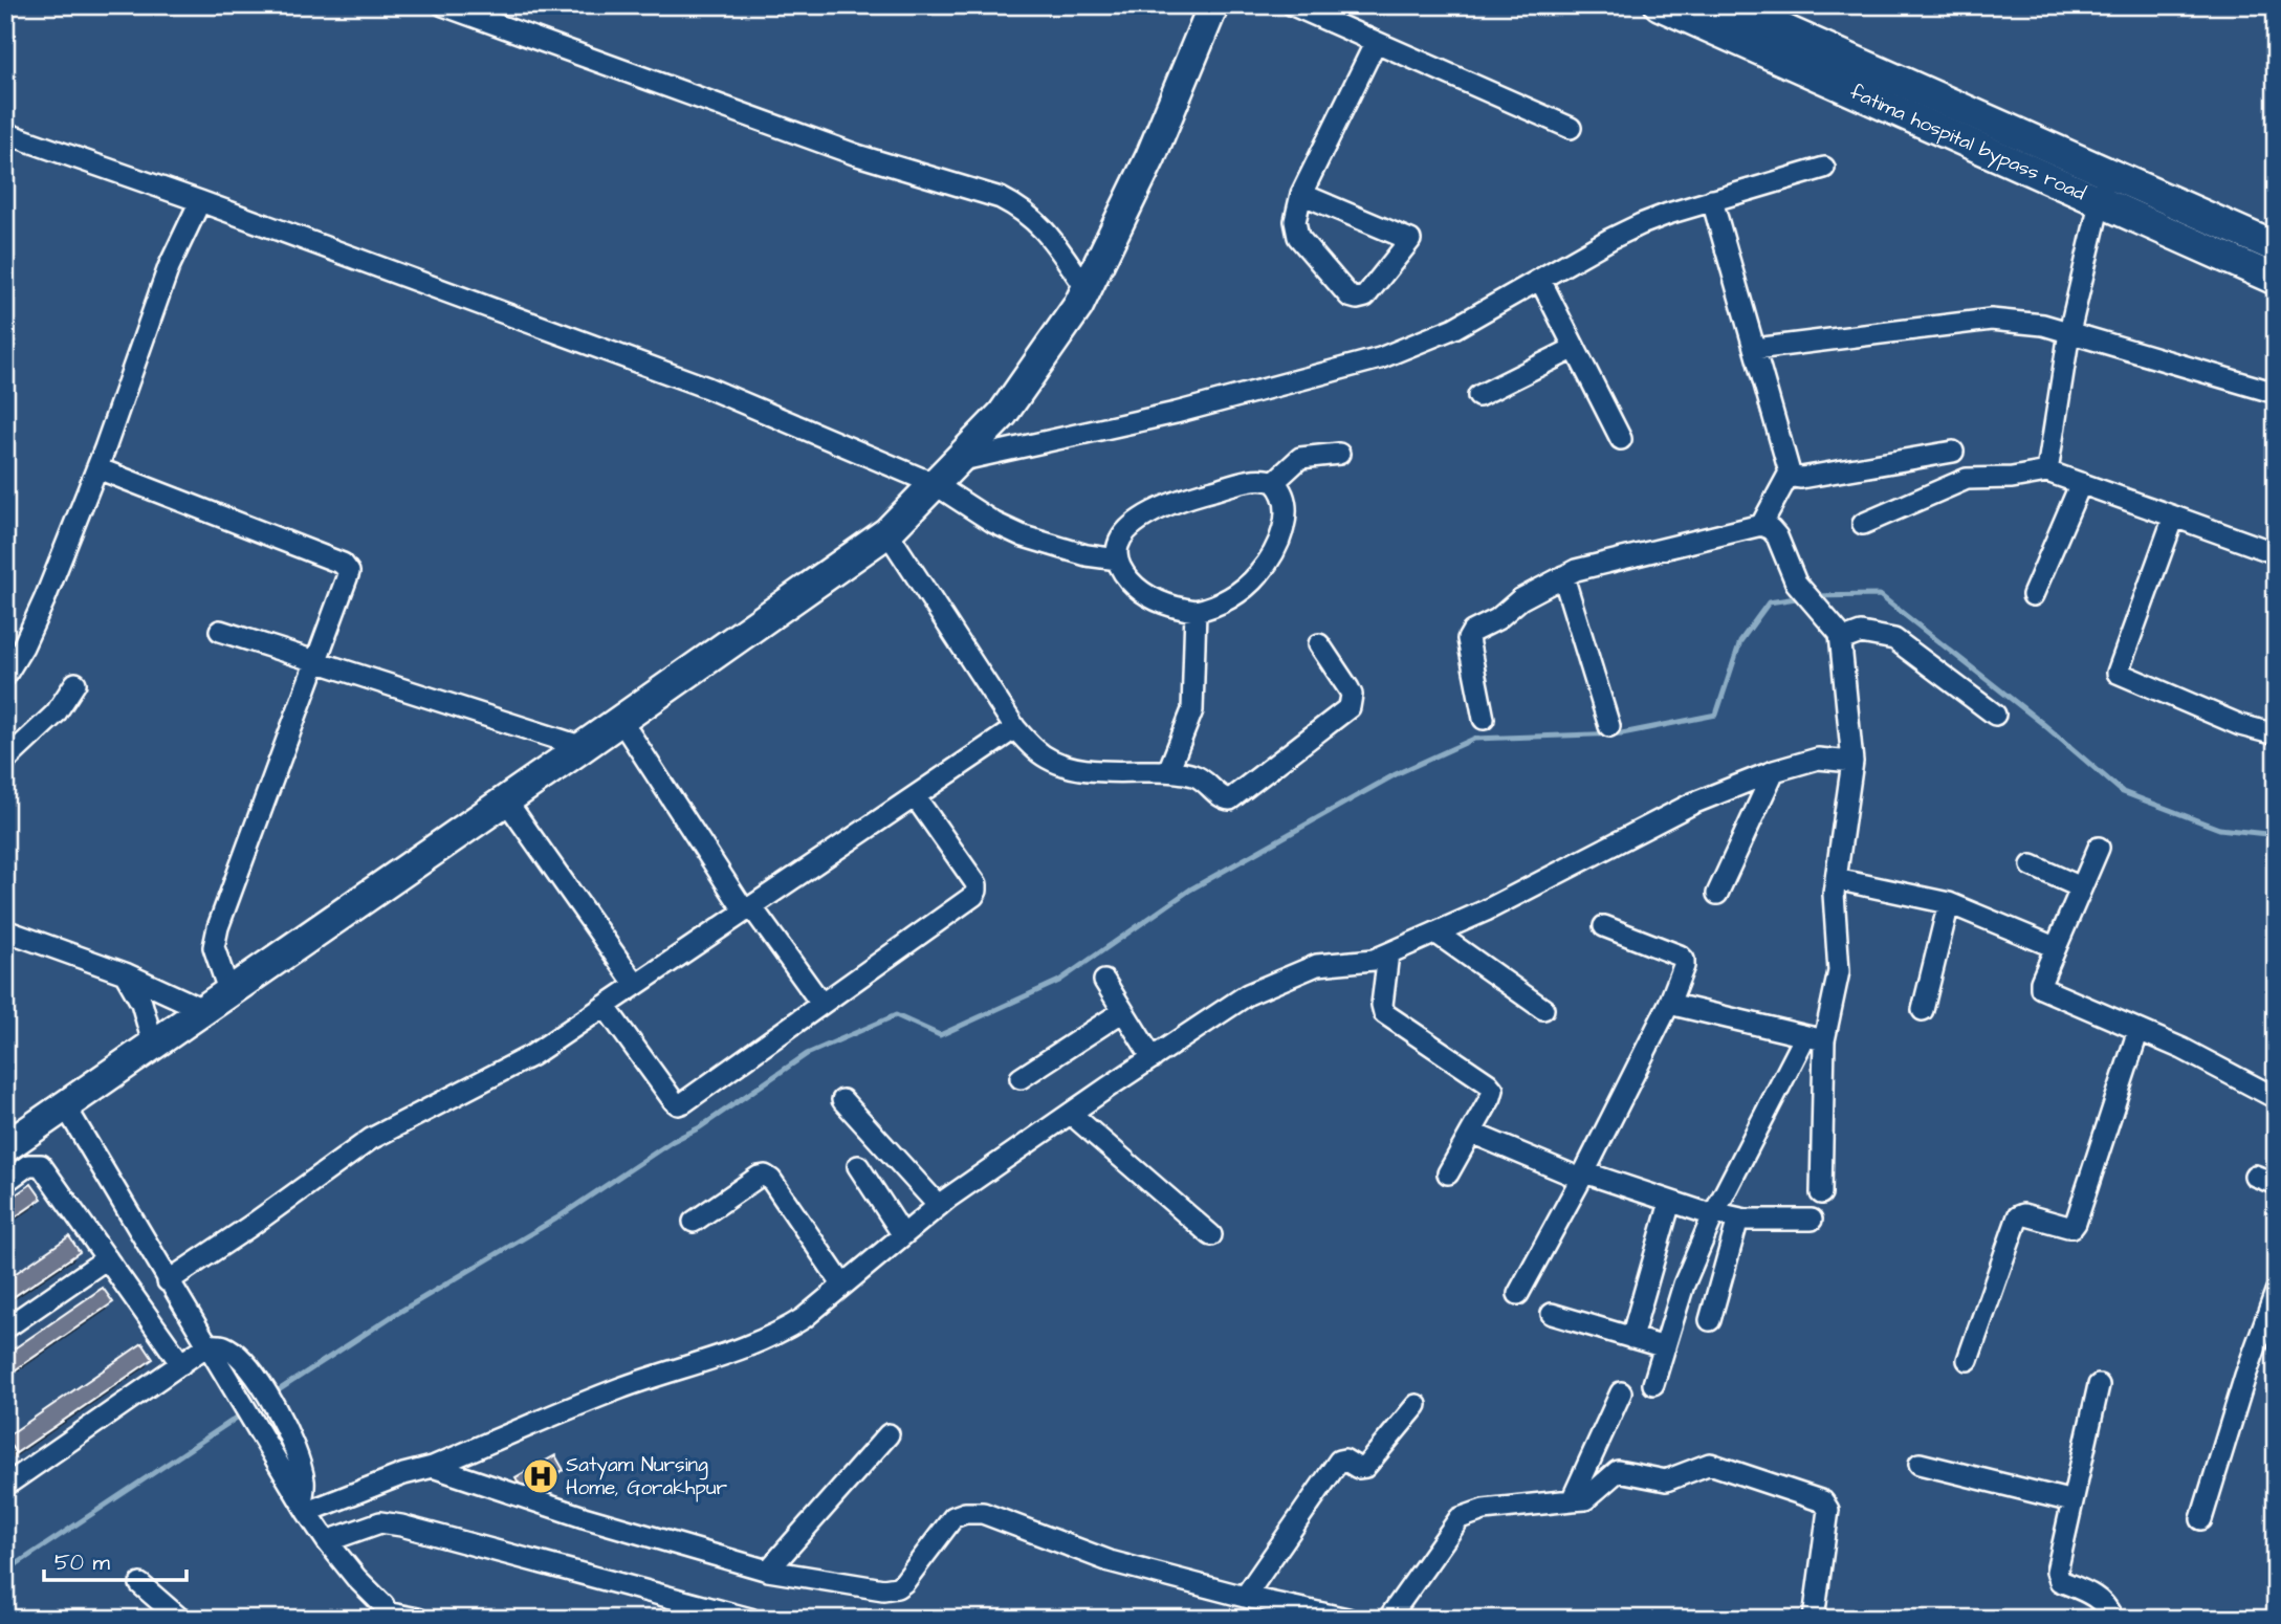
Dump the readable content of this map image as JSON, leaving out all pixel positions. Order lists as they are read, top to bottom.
{
  "streets": {
    "highway": ["fatima hospital bypass road"]
  },
  "places": {
    "hospital": ["Satyam Nursing Home, Gorakhpur"]
  },
  "scale_bar": "50 m"
}
